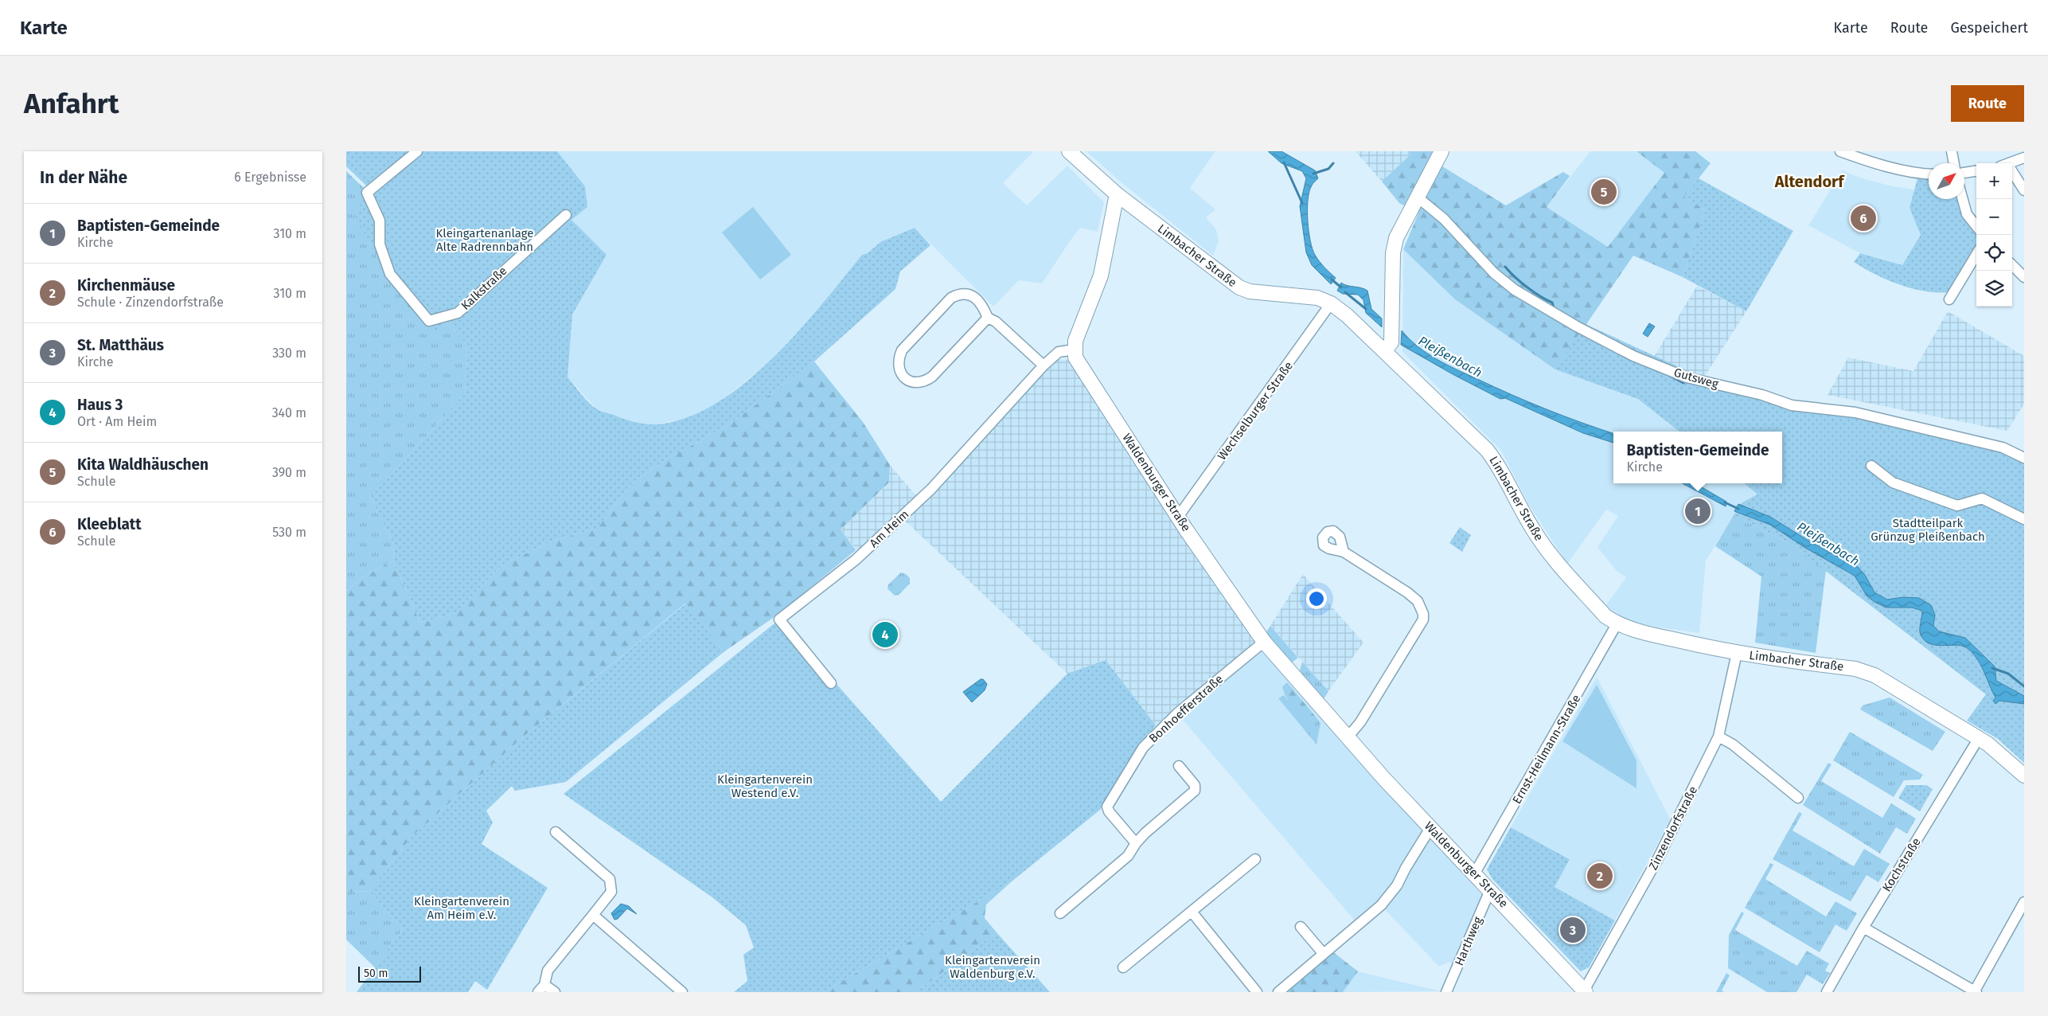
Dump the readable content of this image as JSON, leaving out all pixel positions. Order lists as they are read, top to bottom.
{
  "streets": {
    "street": [
      "Limbacher Straße",
      "Kalkstraße",
      "Gutsweg",
      "Wechselburger Straße",
      "Waldenburger Straße",
      "Am Heim",
      "Bonhoefferstraße",
      "Ernst-Heilmann-Straße",
      "Zinzendorfstraße",
      "Kochstraße",
      "Harthweg"
    ]
  },
  "crossings": [
    ["Limbacher Straße", "Wechselburger Straße"],
    ["Limbacher Straße", "Ernst-Heilmann-Straße"],
    ["Limbacher Straße", "Zinzendorfstraße"],
    ["Limbacher Straße", "Kochstraße"],
    ["Wechselburger Straße", "Waldenburger Straße"],
    ["Waldenburger Straße", "Am Heim"],
    ["Waldenburger Straße", "Bonhoefferstraße"],
    ["Waldenburger Straße", "Ernst-Heilmann-Straße"],
    ["Waldenburger Straße", "Zinzendorfstraße"],
    ["Waldenburger Straße", "Harthweg"]
  ],
  "districts": ["Altendorf"],
  "water": ["Pleißenbach"],
  "parks": [
    "Kleingartenanlage Alte Radrennbahn",
    "Stadtteilpark Grünzug Pleißenbach",
    "Kleingartenverein Westend e.V.",
    "Kleingartenverein Am Heim e.V.",
    "Kleingartenverein Waldenburg e.V."
  ],
  "scale_bar": "50 m",
  "north": "top right",
  "page": {
    "header": "Karte",
    "nav": ["Karte", "Route", "Gespeichert"],
    "buttons": "Route",
    "title": "Anfahrt",
    "heading": ["In der Nähe", "6 Ergebnisse"],
    "map_buttons": ["+", "−"],
    "pins": [
      "5",
      "6",
      "1",
      "4",
      "2",
      "3"
    ],
    "list": [
      {
        "mark": "1",
        "name": "Baptisten-Gemeinde",
        "note": "Kirche",
        "value": "310 m"
      },
      {
        "mark": "2",
        "name": "Kirchenmäuse",
        "note": "Schule · Zinzendorfstraße",
        "value": "310 m"
      },
      {
        "mark": "3",
        "name": "St. Matthäus",
        "note": "Kirche",
        "value": "330 m"
      },
      {
        "mark": "4",
        "name": "Haus 3",
        "note": "Ort · Am Heim",
        "value": "340 m"
      },
      {
        "mark": "5",
        "name": "Kita Waldhäuschen",
        "note": "Schule",
        "value": "390 m"
      },
      {
        "mark": "6",
        "name": "Kleeblatt",
        "note": "Schule",
        "value": "530 m"
      }
    ],
    "popup": ["Baptisten-Gemeinde", "Kirche"],
    "scale": "50 m"
  }
}
